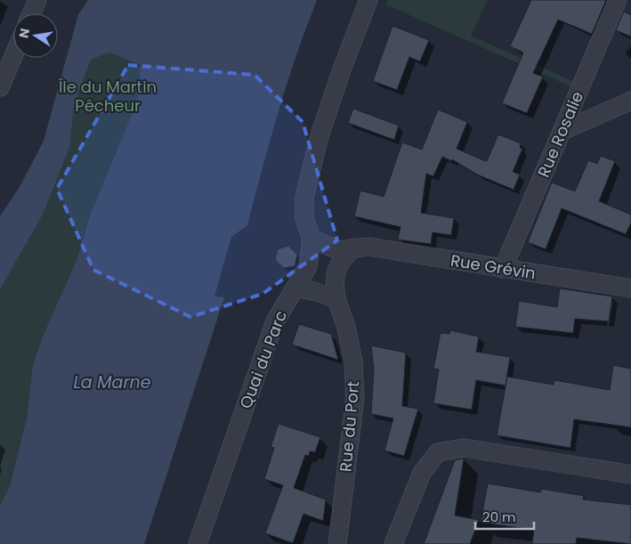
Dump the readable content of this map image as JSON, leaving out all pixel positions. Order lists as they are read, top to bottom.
{
  "streets": {
    "street": [
      "Rue Rosalie",
      "Rue Grévin",
      "Quai du Parc",
      "Rue du Port"
    ]
  },
  "crossings": [
    ["Rue Rosalie", "Rue Grévin"],
    ["Rue Grévin", "Quai du Parc"]
  ],
  "water": ["La Marne"],
  "parks": ["Île du Martin Pêcheur"],
  "scale_bar": "20 m",
  "north": "left"
}
